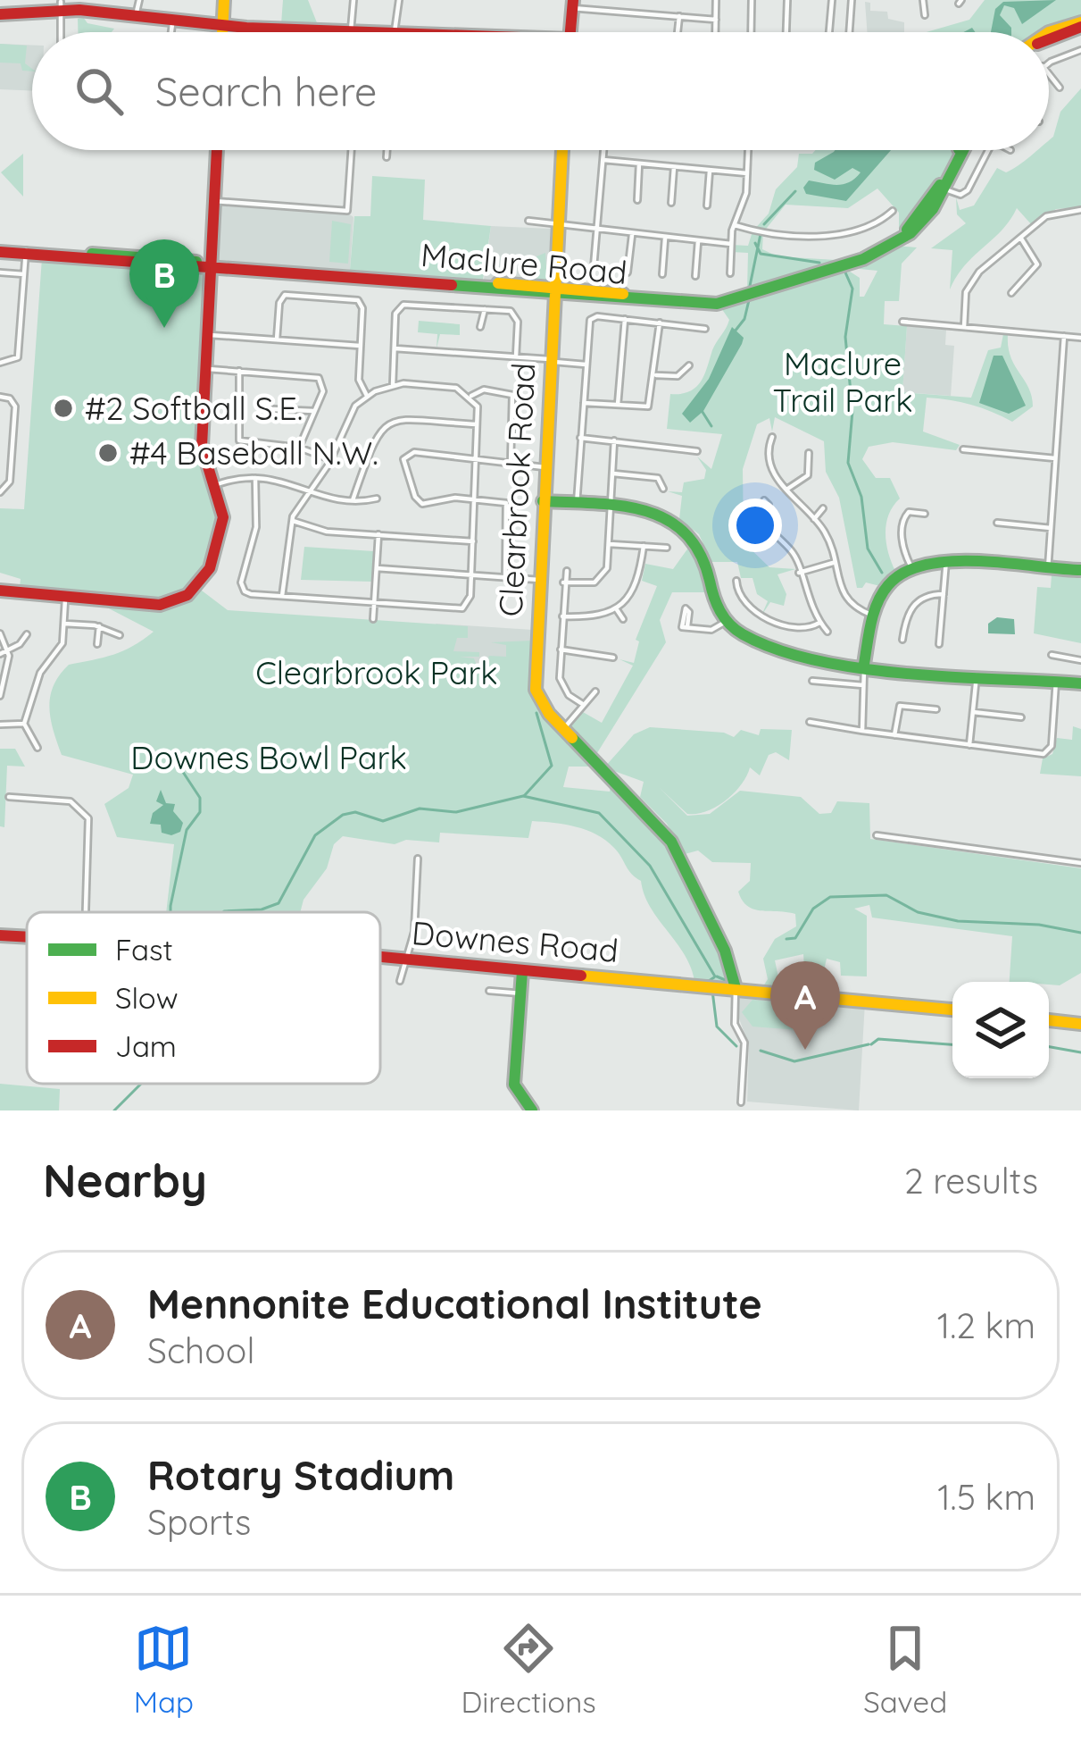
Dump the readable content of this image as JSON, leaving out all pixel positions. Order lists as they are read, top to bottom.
{
  "streets": {
    "main road": ["Maclure Road", "Clearbrook Road", "Downes Road"]
  },
  "crossings": [
    ["Maclure Road", "Clearbrook Road"],
    ["Clearbrook Road", "Downes Road"]
  ],
  "parks": ["Maclure Trail Park", "Clearbrook Park", "Downes Bowl Park"],
  "places": ["#2 Softball S.E.", "#4 Baseball N.W."],
  "legend": ["Fast", "Slow", "Jam"],
  "page": {
    "search": "Search here",
    "pins": ["B", "A"],
    "heading": ["Nearby", "2 results"],
    "list": [
      {
        "mark": "A",
        "name": "Mennonite Educational Institute",
        "note": "School",
        "value": "1.2 km"
      },
      {
        "mark": "B",
        "name": "Rotary Stadium",
        "note": "Sports",
        "value": "1.5 km"
      }
    ],
    "nav": ["Map", "Directions", "Saved"]
  }
}
